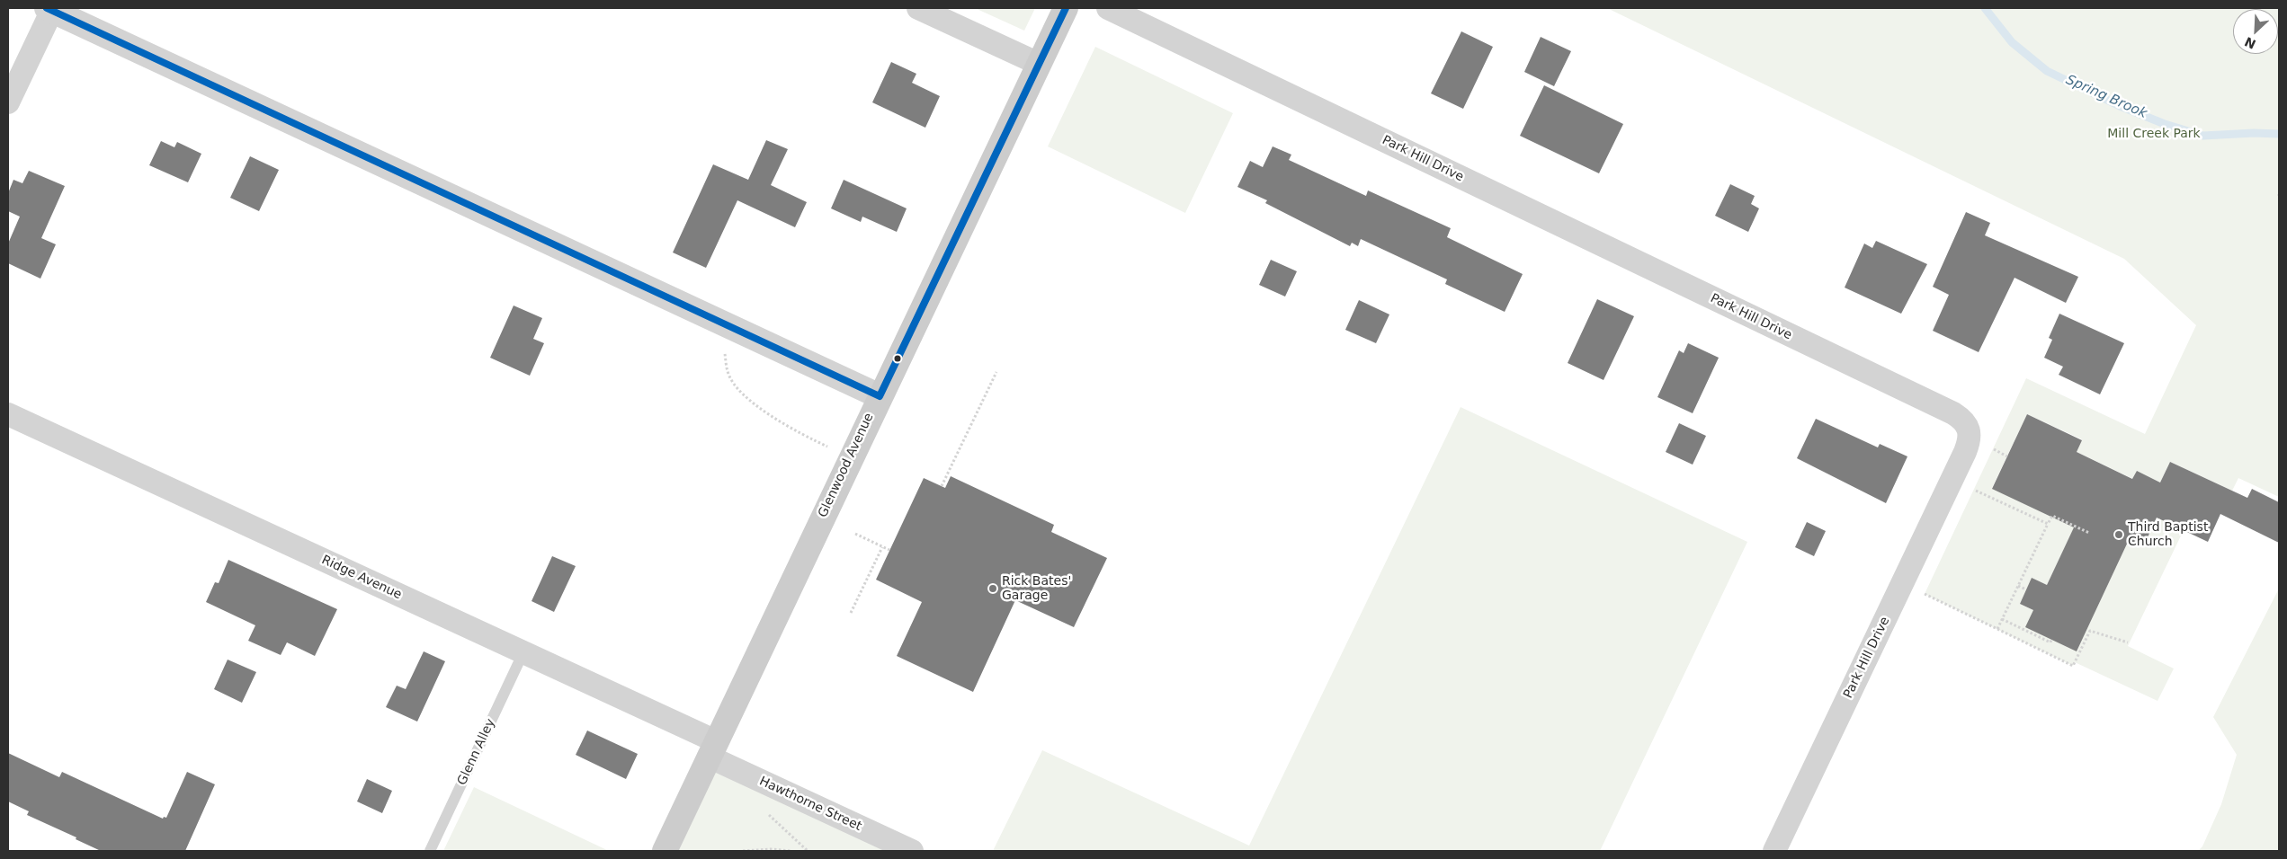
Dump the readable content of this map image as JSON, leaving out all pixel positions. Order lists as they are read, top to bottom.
{
  "streets": {
    "main road": ["Glenwood Avenue"],
    "street": ["Park Hill Drive", "Ridge Avenue", "Hawthorne Street"],
    "lane": ["Glenn Alley"]
  },
  "crossings": [
    ["Glenwood Avenue", "Ridge Avenue"],
    ["Glenwood Avenue", "Hawthorne Street"],
    ["Ridge Avenue", "Glenn Alley"],
    ["Ridge Avenue", "Hawthorne Street"]
  ],
  "water": ["Spring Brook"],
  "parks": ["Mill Creek Park"],
  "places": ["Third Baptist Church", "Rick Bates' Garage"],
  "north": "bottom left"
}
